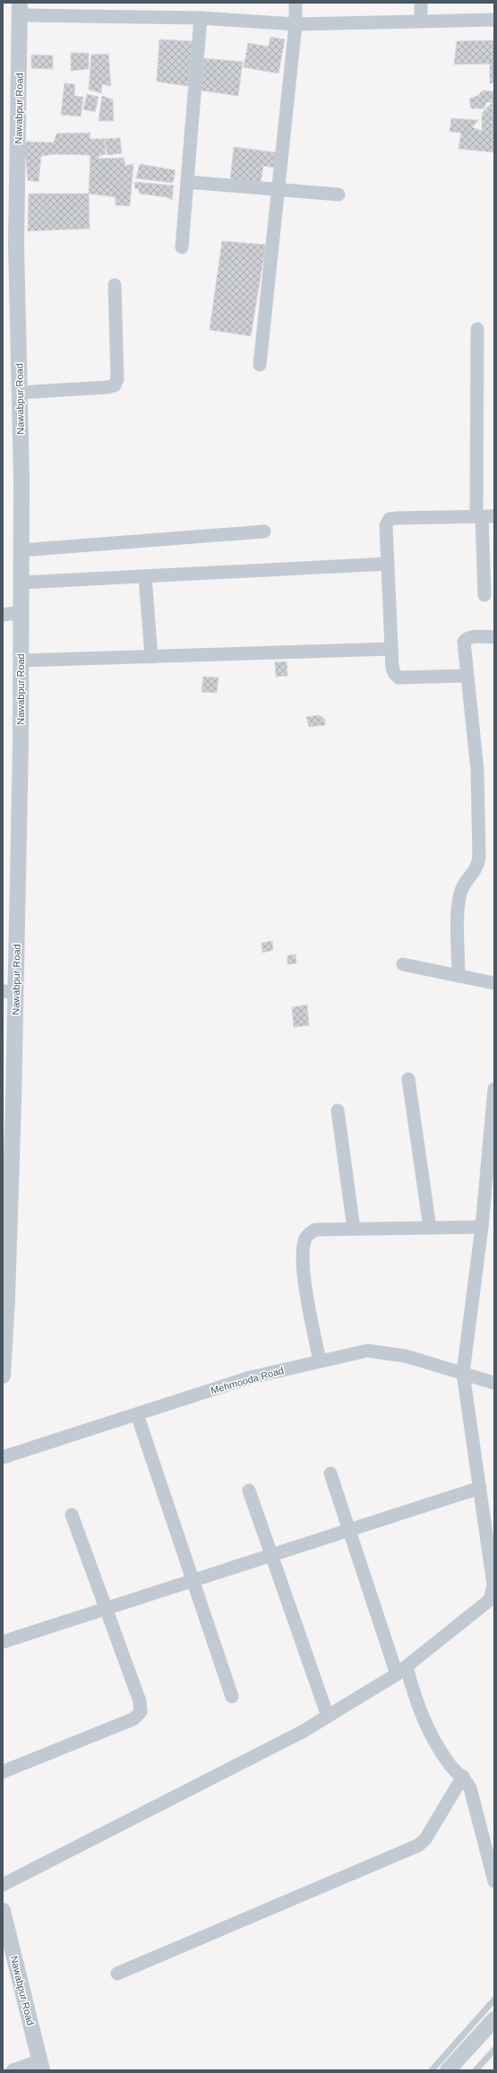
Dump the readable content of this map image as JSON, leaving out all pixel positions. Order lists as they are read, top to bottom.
{
  "streets": {
    "street": ["Nawabpur Road", "Mehmooda Road"]
  }
}
